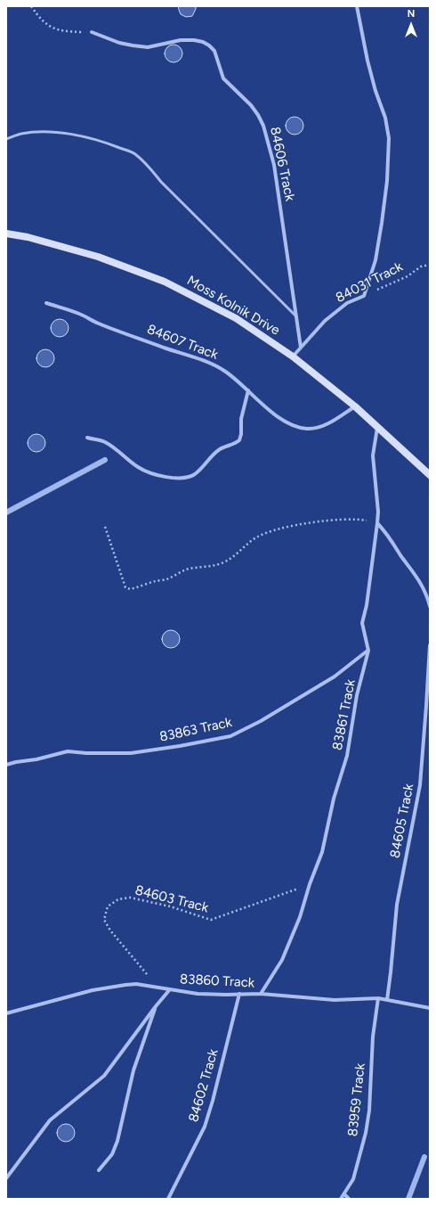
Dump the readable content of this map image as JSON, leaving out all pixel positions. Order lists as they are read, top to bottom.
{
  "streets": {
    "main road": ["Moss Kolnik Drive"],
    "street": [
      "84606 Track",
      "84031 Track",
      "84607 Track",
      "83861 Track",
      "83863 Track",
      "84605 Track",
      "83860 Track",
      "84602 Track",
      "83959 Track"
    ],
    "path": ["84603 Track"]
  },
  "crossings": [
    ["84606 Track", "84031 Track"],
    ["84031 Track", "Moss Kolnik Drive"],
    ["Moss Kolnik Drive", "84607 Track"],
    ["Moss Kolnik Drive", "83861 Track"],
    ["83861 Track", "83863 Track"],
    ["83861 Track", "84603 Track"],
    ["83861 Track", "83860 Track"],
    ["84605 Track", "83860 Track"],
    ["84603 Track", "83860 Track"],
    ["83860 Track", "84602 Track"],
    ["83860 Track", "83959 Track"]
  ],
  "north": "top"
}
